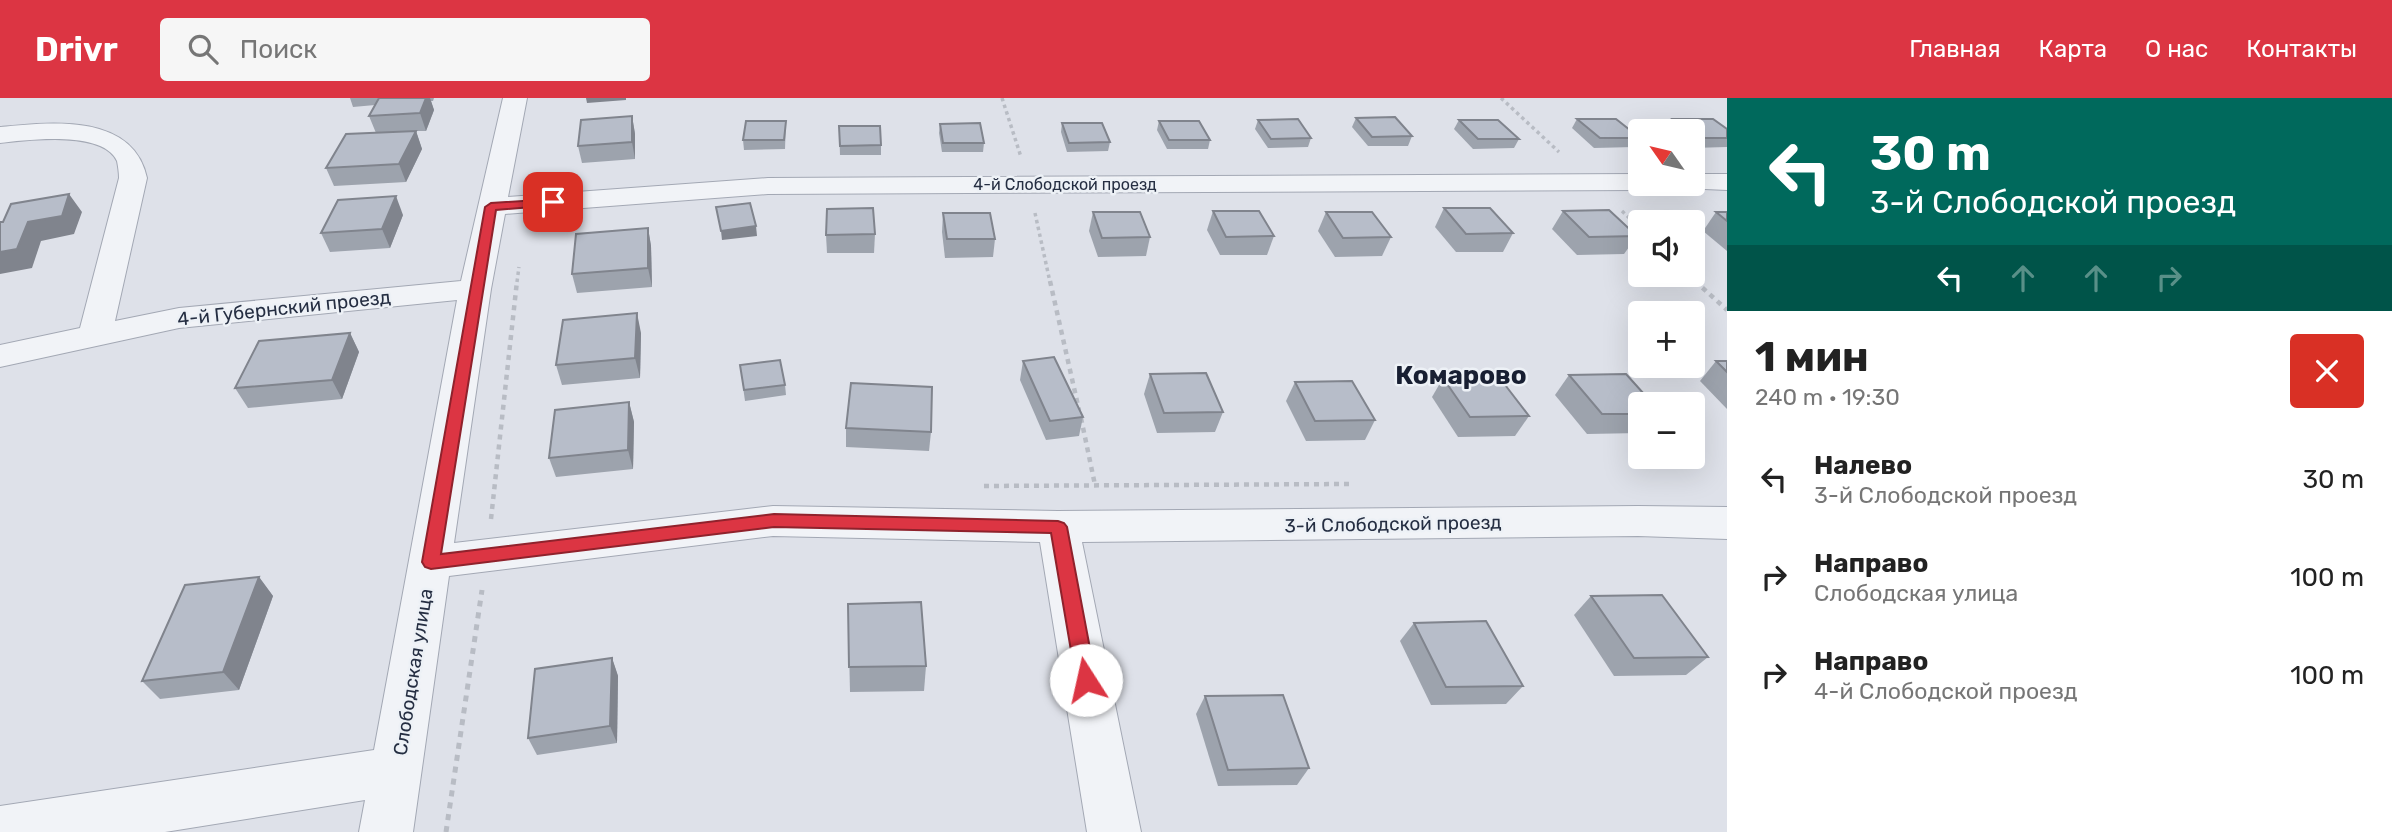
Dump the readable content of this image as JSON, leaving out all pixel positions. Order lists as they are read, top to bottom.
{
  "streets": {
    "street": [
      "4-й Слободской проезд",
      "4-й Губернский проезд",
      "3-й Слободской проезд",
      "Слободская улица"
    ]
  },
  "crossings": [
    ["4-й Слободской проезд", "Слободская улица"],
    ["4-й Губернский проезд", "Слободская улица"],
    ["3-й Слободской проезд", "Слободская улица"]
  ],
  "districts": ["Комарово"],
  "north": "top left",
  "page": {
    "header": "Drivr",
    "search": "Поиск",
    "nav": [
      "Главная",
      "Карта",
      "О нас",
      "Контакты"
    ],
    "turn": ["30 m", "3-й Слободской проезд"],
    "map_buttons": ["+", "−"],
    "heading": ["1 мин", "240 m · 19:30"],
    "list": [
      {
        "name": "Налево",
        "note": "3-й Слободской проезд",
        "value": "30 m"
      },
      {
        "name": "Направо",
        "note": "Слободская улица",
        "value": "100 m"
      },
      {
        "name": "Направо",
        "note": "4-й Слободской проезд",
        "value": "100 m"
      }
    ]
  }
}
